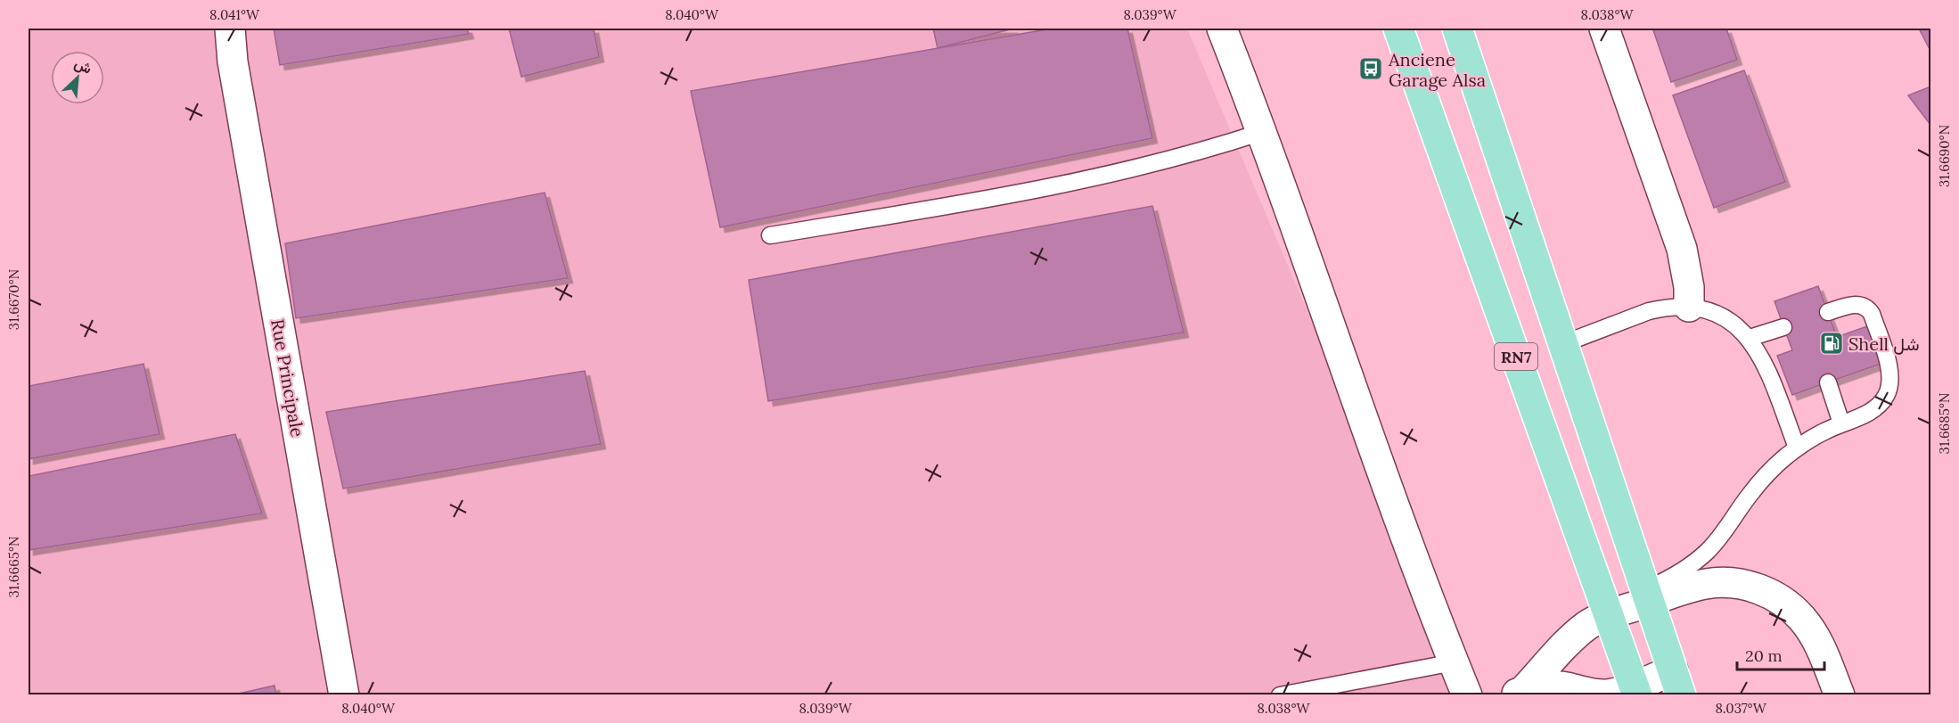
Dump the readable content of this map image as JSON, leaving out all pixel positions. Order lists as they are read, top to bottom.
{
  "streets": {
    "main road": ["RN7"],
    "street": ["Rue Principale"]
  },
  "places": {
    "bus stop": ["Anciene Garage Alsa"],
    "fuel station": ["Shell شل"]
  },
  "scale_bar": "20 m",
  "north": "top right",
  "coordinates": [
    "8.041°W",
    "8.040°W",
    "8.039°W",
    "8.038°W",
    "31.6690°N",
    "31.6670°N",
    "31.6685°N",
    "31.6665°N",
    "8.037°W"
  ]
}
